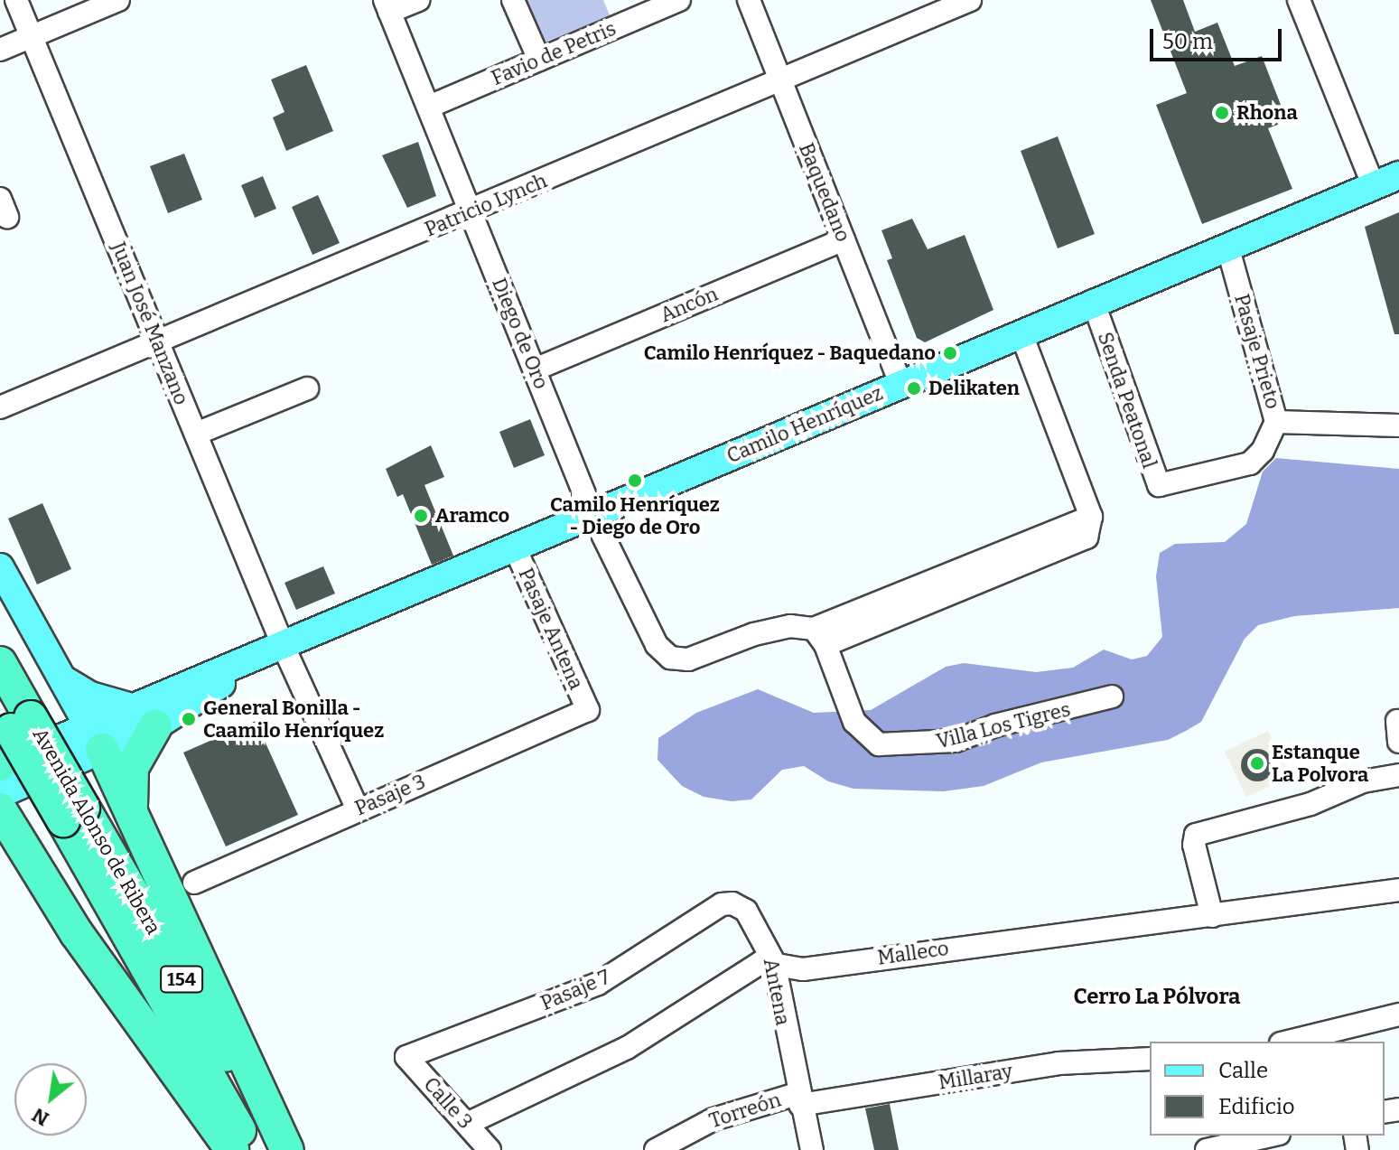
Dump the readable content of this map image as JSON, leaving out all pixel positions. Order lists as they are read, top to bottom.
{
  "streets": {
    "highway": ["Avenida Alonso de Ribera", "154"],
    "main road": ["Camilo Henríquez"],
    "street": [
      "Favio de Petris",
      "Baquedano",
      "Patricio Lynch",
      "Ancón",
      "Juan José Manzano",
      "Diego de Oro",
      "Pasaje Prieto",
      "Senda Peatonal",
      "Pasaje Antena",
      "Villa Los Tigres",
      "Pasaje 3",
      "Malleco",
      "Pasaje 7",
      "Antena",
      "Millaray",
      "Calle 3",
      "Torreón"
    ]
  },
  "crossings": [
    ["Favio de Petris", "Diego de Oro"],
    ["Baquedano", "Patricio Lynch"],
    ["Baquedano", "Ancón"],
    ["Baquedano", "Camilo Henríquez"],
    ["Patricio Lynch", "Juan José Manzano"],
    ["Patricio Lynch", "Diego de Oro"],
    ["Ancón", "Diego de Oro"],
    ["Juan José Manzano", "Camilo Henríquez"],
    ["Juan José Manzano", "Pasaje 3"],
    ["Diego de Oro", "Camilo Henríquez"],
    ["Diego de Oro", "Villa Los Tigres"],
    ["Pasaje Prieto", "Senda Peatonal"],
    ["Pasaje Prieto", "Camilo Henríquez"],
    ["Senda Peatonal", "Camilo Henríquez"],
    ["Camilo Henríquez", "Pasaje Antena"],
    ["Pasaje Antena", "Pasaje 3"],
    ["Malleco", "Antena"],
    ["Malleco", "Calle 3"],
    ["Pasaje 7", "Antena"],
    ["Pasaje 7", "Calle 3"],
    ["Antena", "Millaray"],
    ["Antena", "Torreón"],
    ["Millaray", "Torreón"]
  ],
  "districts": ["Cerro La Pólvora"],
  "places": [
    "Rhona",
    "Camilo Henríquez - Baquedano",
    "Delikaten",
    "Camilo Henríquez - Diego de Oro",
    "Aramco",
    "General Bonilla - Caamilo Henríquez",
    "Estanque La Polvora"
  ],
  "legend": ["Calle", "Edificio"],
  "scale_bar": "50 m",
  "north": "bottom left"
}
